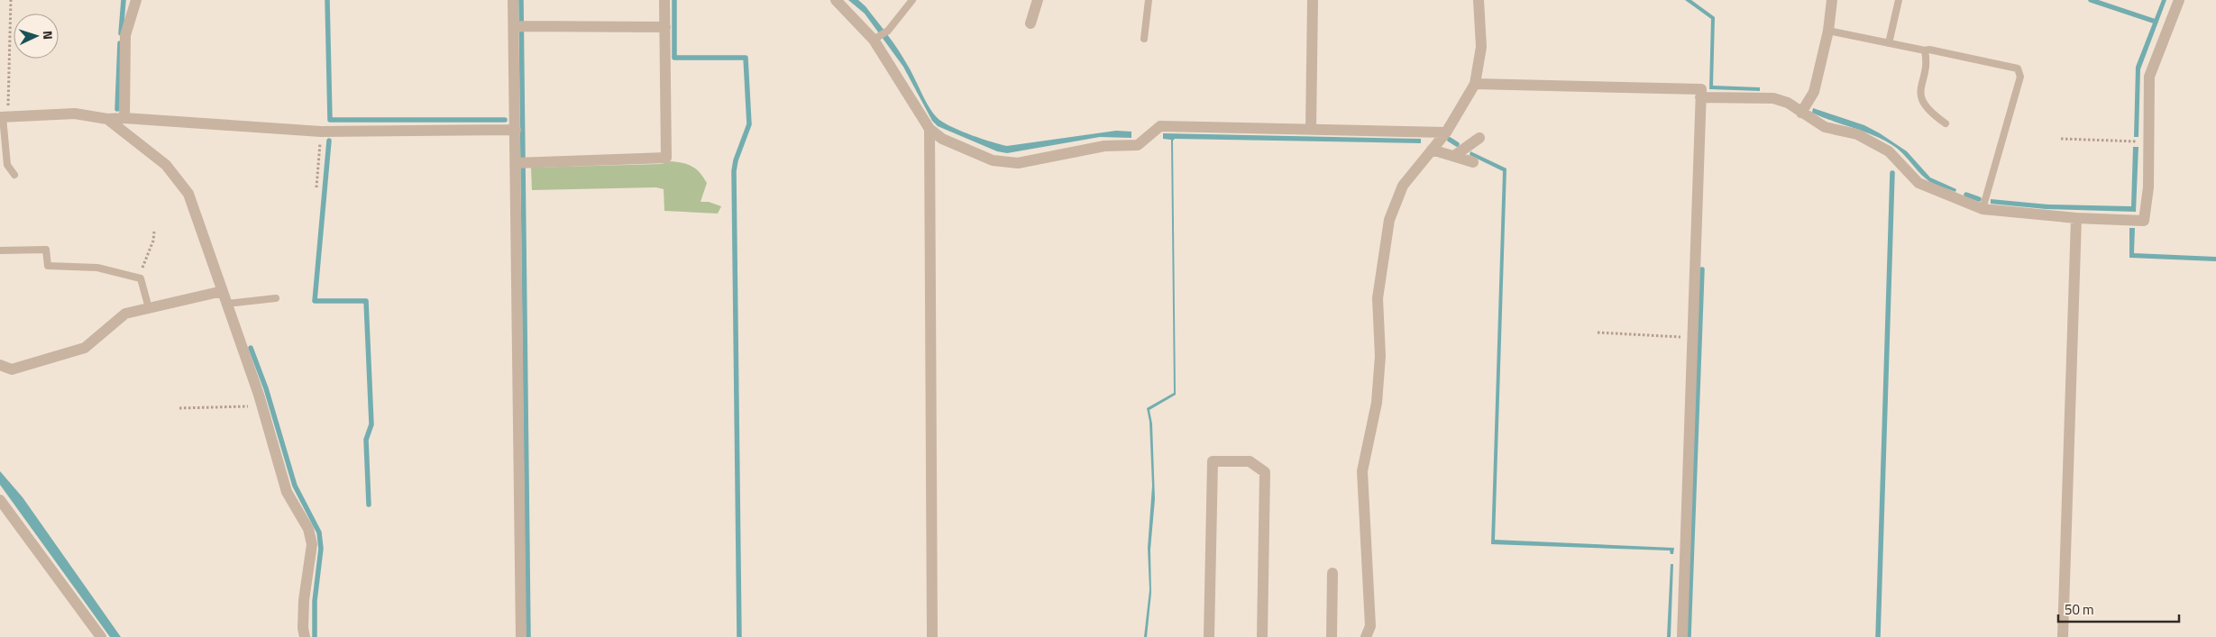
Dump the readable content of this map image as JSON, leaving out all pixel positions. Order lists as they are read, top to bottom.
{
  "scale_bar": "50 m",
  "north": "right"
}
